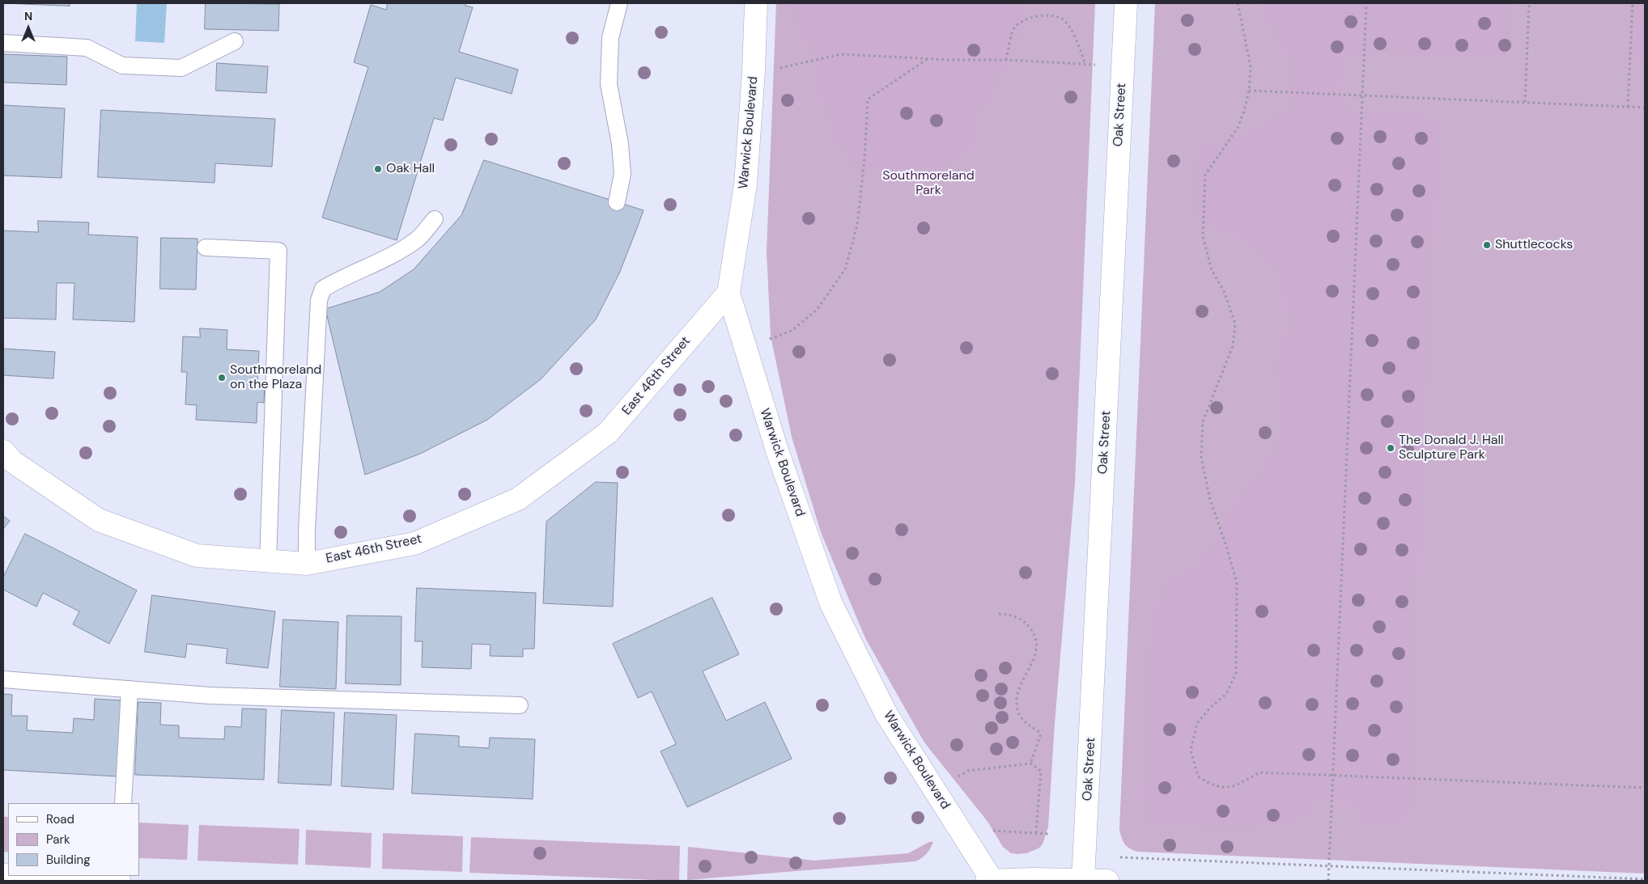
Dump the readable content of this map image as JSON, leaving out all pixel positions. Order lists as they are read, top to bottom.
{
  "streets": {
    "street": ["Oak Street", "Warwick Boulevard", "East 46th Street"]
  },
  "crossings": [
    ["Warwick Boulevard", "East 46th Street"]
  ],
  "parks": ["Southmoreland Park"],
  "places": [
    "Oak Hall",
    "Shuttlecocks",
    "Southmoreland on the Plaza",
    "The Donald J. Hall Sculpture Park"
  ],
  "legend": ["Road", "Park", "Building"],
  "north": "top"
}
